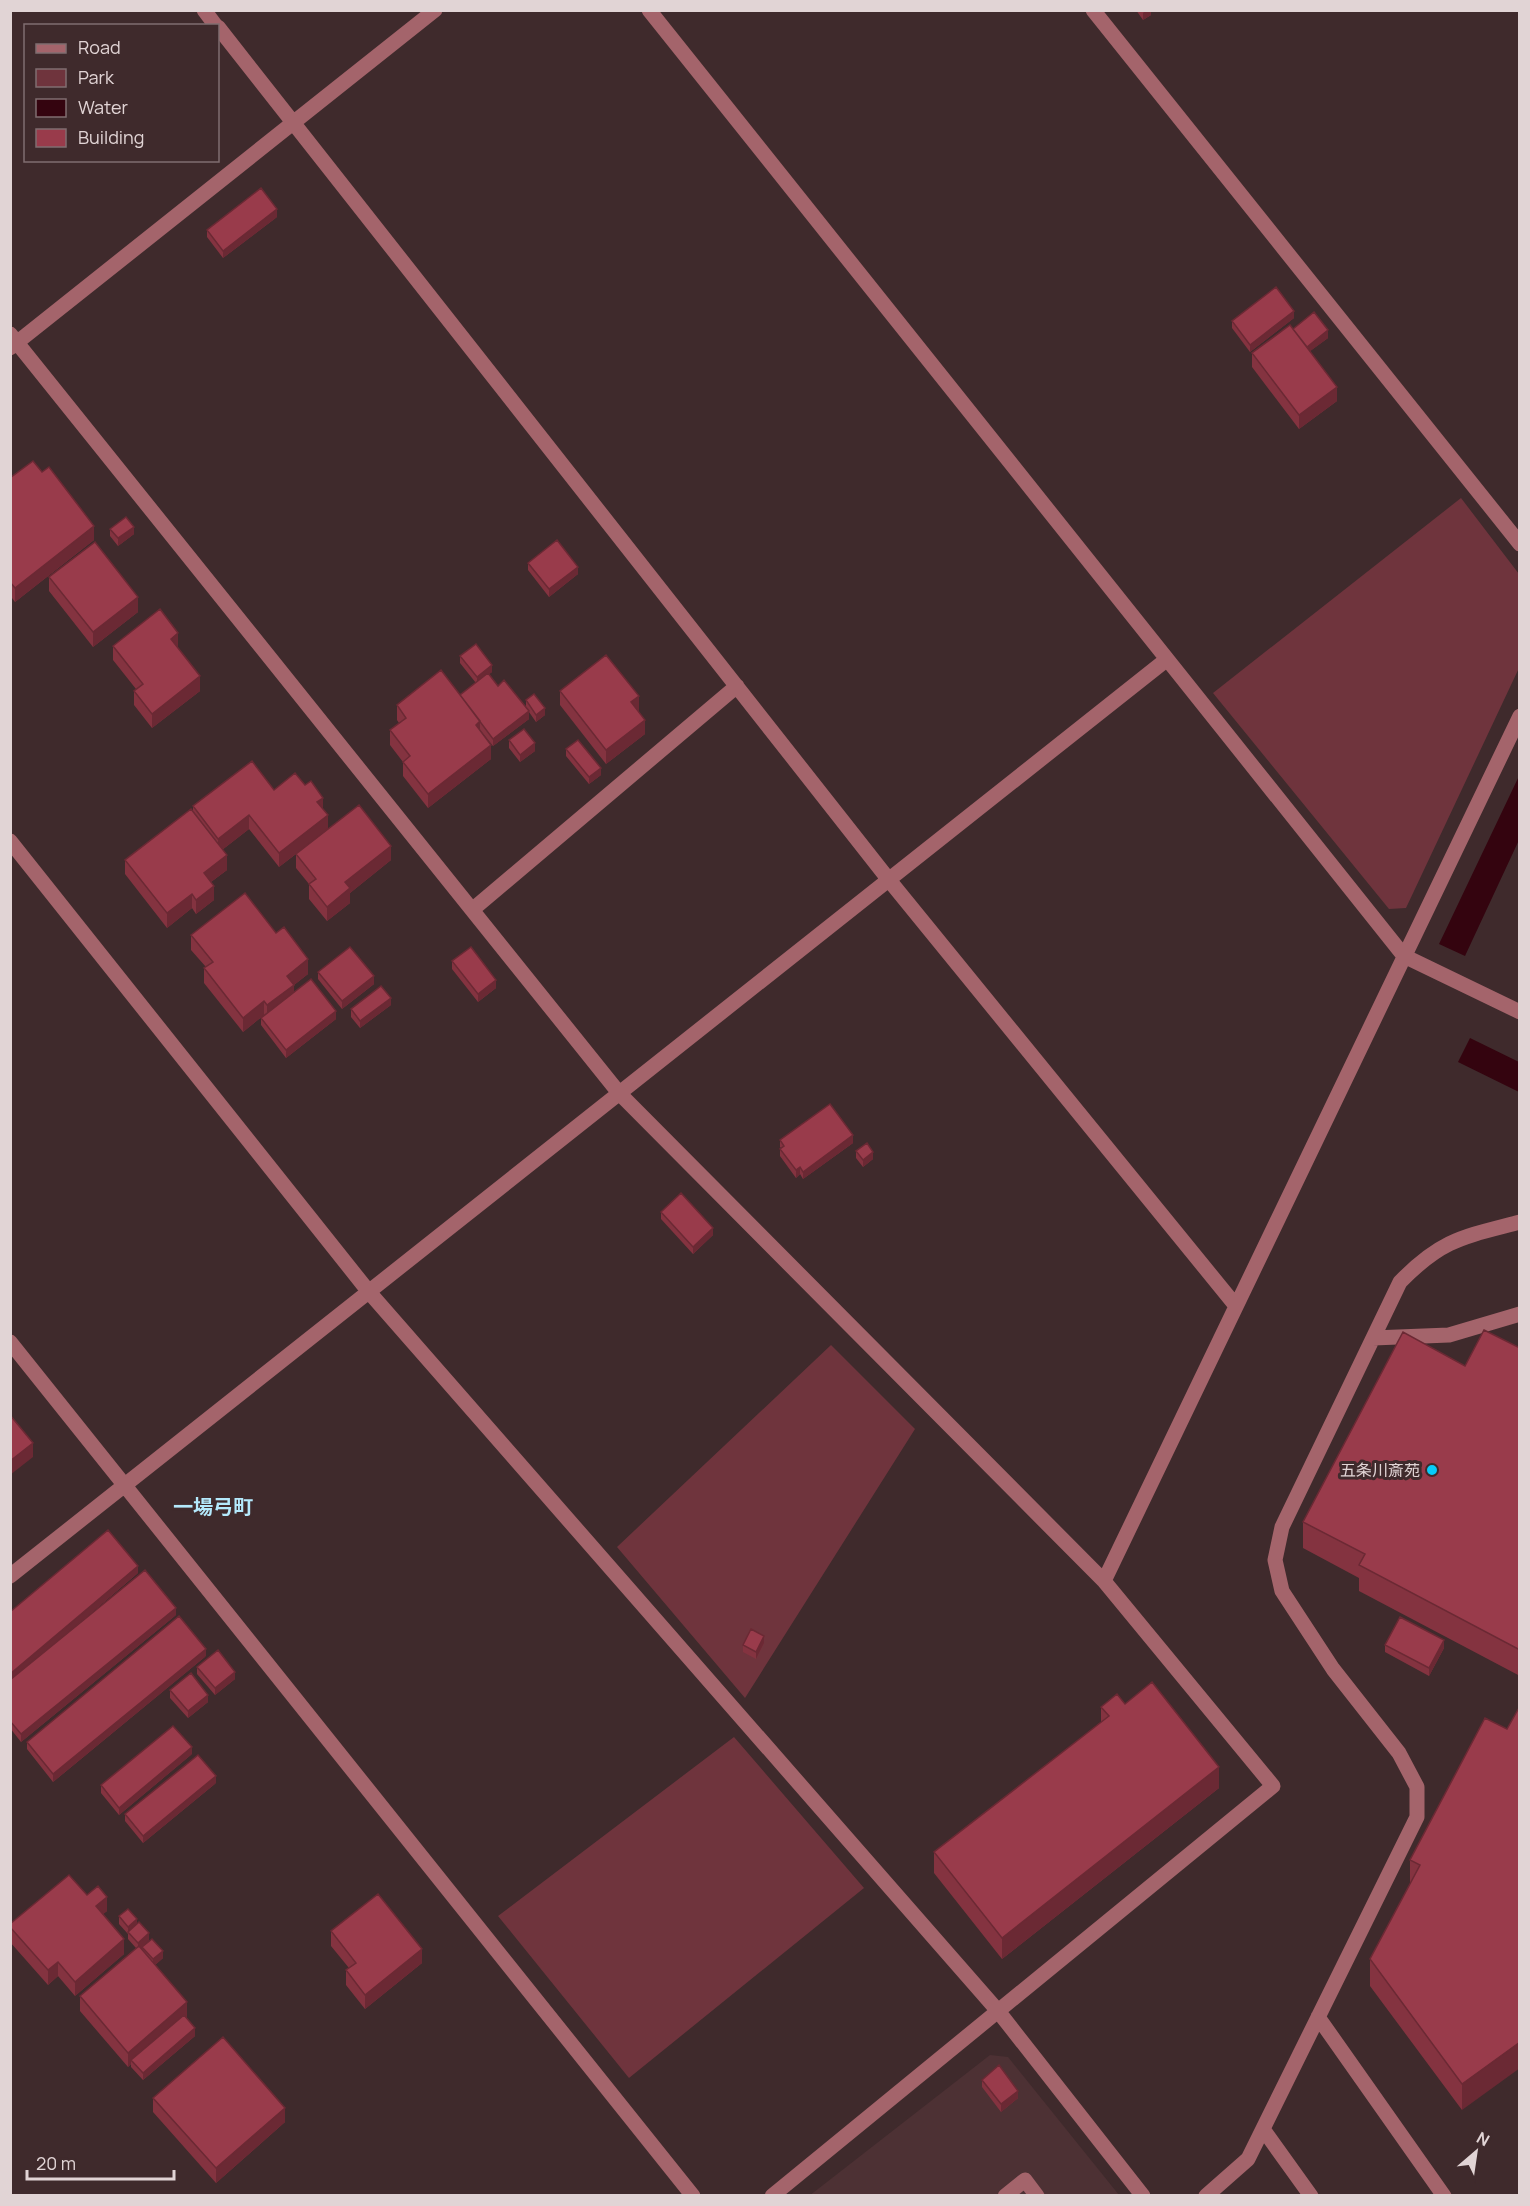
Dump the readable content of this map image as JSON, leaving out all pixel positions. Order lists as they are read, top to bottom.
{
  "districts": ["一場弓町"],
  "places": ["五条川斎苑"],
  "legend": [
    "Road",
    "Park",
    "Water",
    "Building"
  ],
  "scale_bar": "20 m",
  "north": "top right"
}
